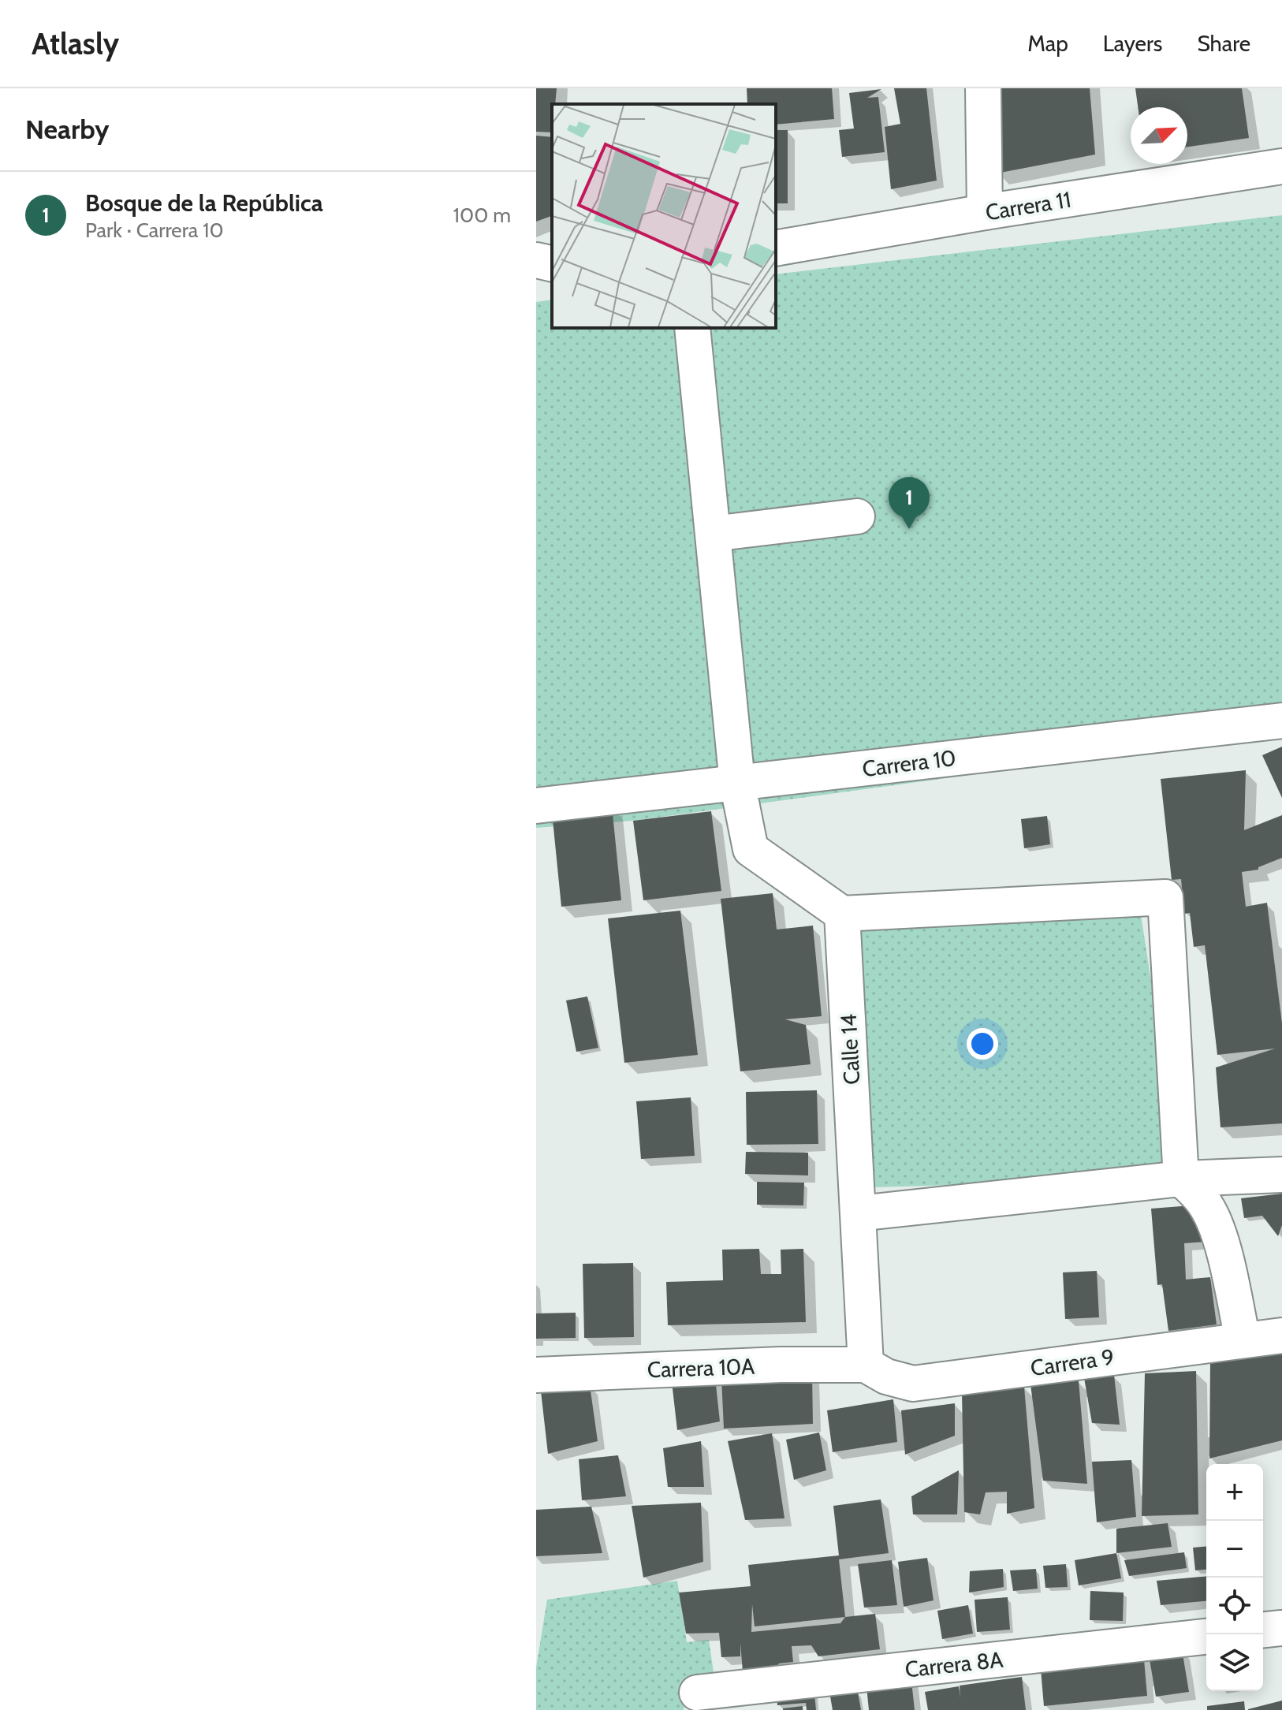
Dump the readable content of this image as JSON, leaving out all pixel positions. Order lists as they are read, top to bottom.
{
  "streets": {
    "street": [
      "Carrera 11",
      "Carrera 10",
      "Calle 14",
      "Carrera 9",
      "Carrera 10A",
      "Carrera 8A"
    ]
  },
  "crossings": [
    ["Calle 14", "Carrera 9"],
    ["Calle 14", "Carrera 10A"],
    ["Carrera 9", "Carrera 10A"]
  ],
  "north": "top right",
  "page": {
    "header": "Atlasly",
    "nav": ["Map", "Layers", "Share"],
    "heading": "Nearby",
    "list": [
      {
        "mark": "1",
        "name": "Bosque de la República",
        "note": "Park · Carrera 10",
        "value": "100 m"
      }
    ],
    "pins": "1",
    "map_buttons": ["+", "−"]
  }
}
